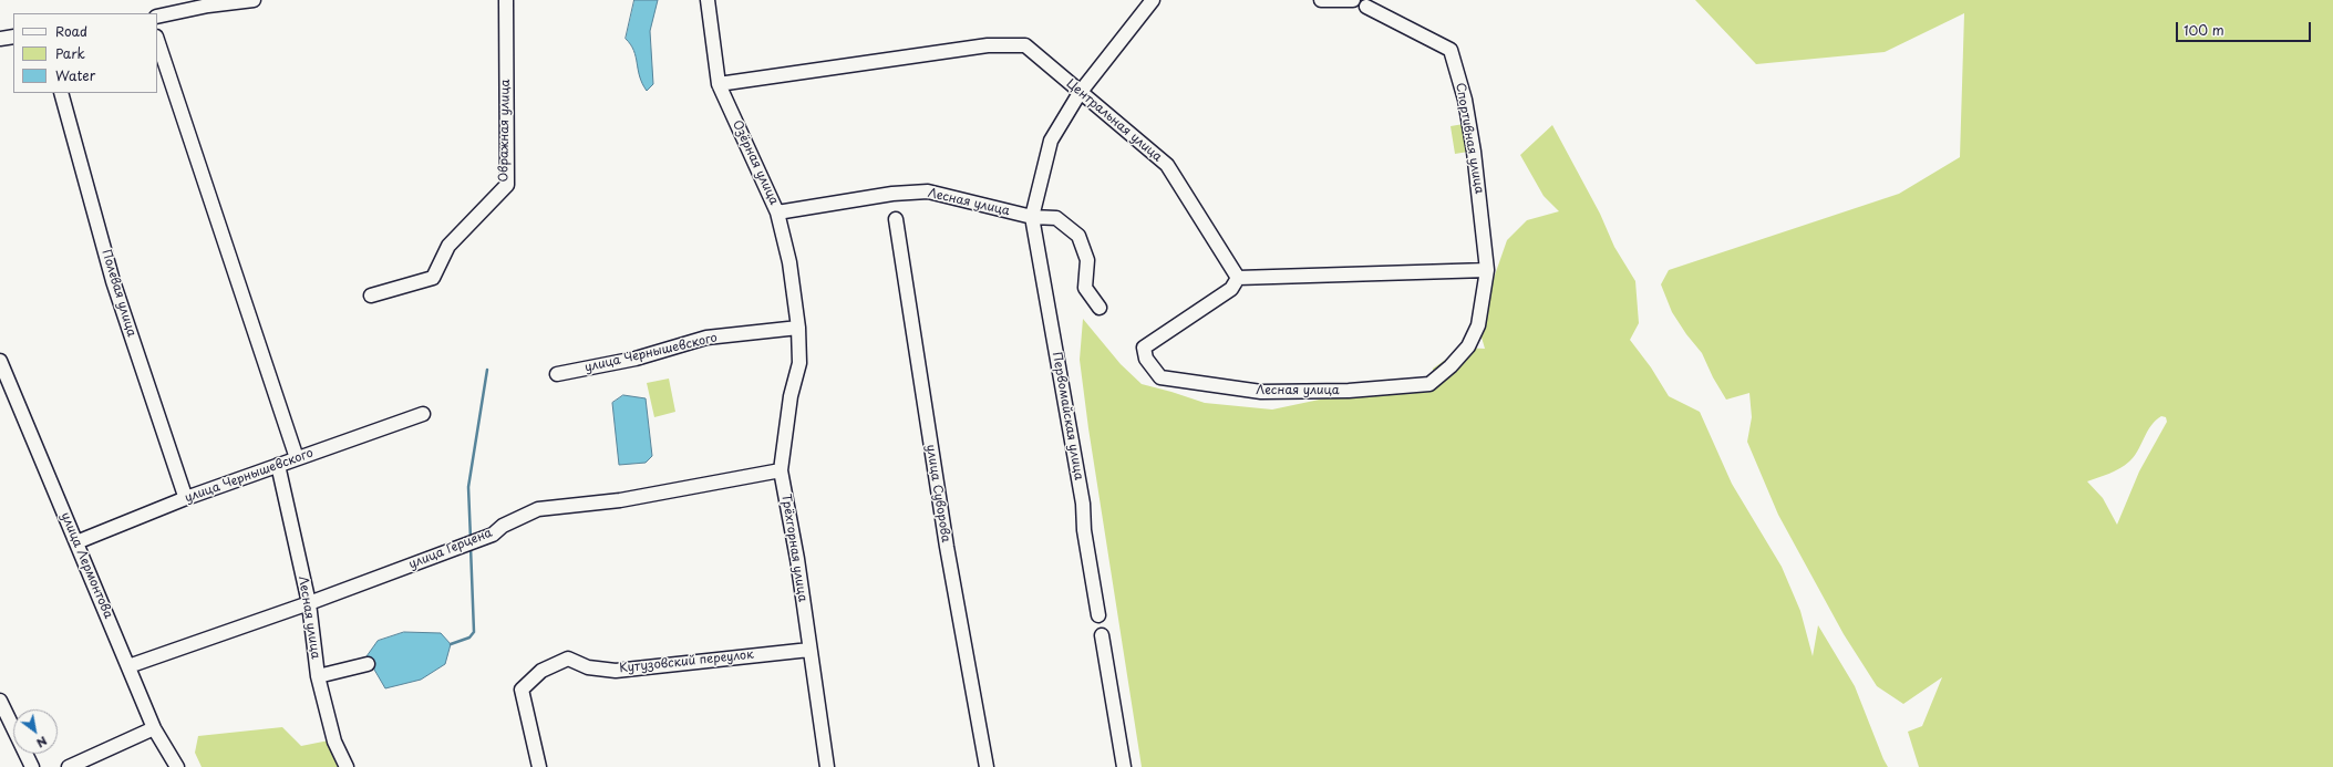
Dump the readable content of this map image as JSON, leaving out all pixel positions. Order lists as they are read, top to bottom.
{
  "streets": {
    "street": [
      "Центральная улица",
      "Овражная улица",
      "Спортивная улица",
      "Озёрная улица",
      "Лесная улица",
      "Полевая улица",
      "улица Чернышевского",
      "Первомайская улица",
      "улица Суворова",
      "Трёхгорная улица",
      "улица Герцена",
      "улица Лермонтова",
      "Кутузовский переулок"
    ]
  },
  "crossings": [
    ["Центральная улица", "Озёрная улица"],
    ["Центральная улица", "Лесная улица"],
    ["Спортивная улица", "Лесная улица"],
    ["Озёрная улица", "Лесная улица"],
    ["Озёрная улица", "улица Чернышевского"],
    ["Озёрная улица", "Трёхгорная улица"],
    ["Лесная улица", "улица Чернышевского"],
    ["Лесная улица", "Первомайская улица"],
    ["Лесная улица", "улица Герцена"],
    ["улица Чернышевского", "Трёхгорная улица"],
    ["улица Чернышевского", "улица Лермонтова"],
    ["Трёхгорная улица", "улица Герцена"],
    ["Трёхгорная улица", "Кутузовский переулок"],
    ["улица Герцена", "улица Лермонтова"]
  ],
  "legend": ["Road", "Park", "Water"],
  "scale_bar": "100 m",
  "north": "bottom right"
}
